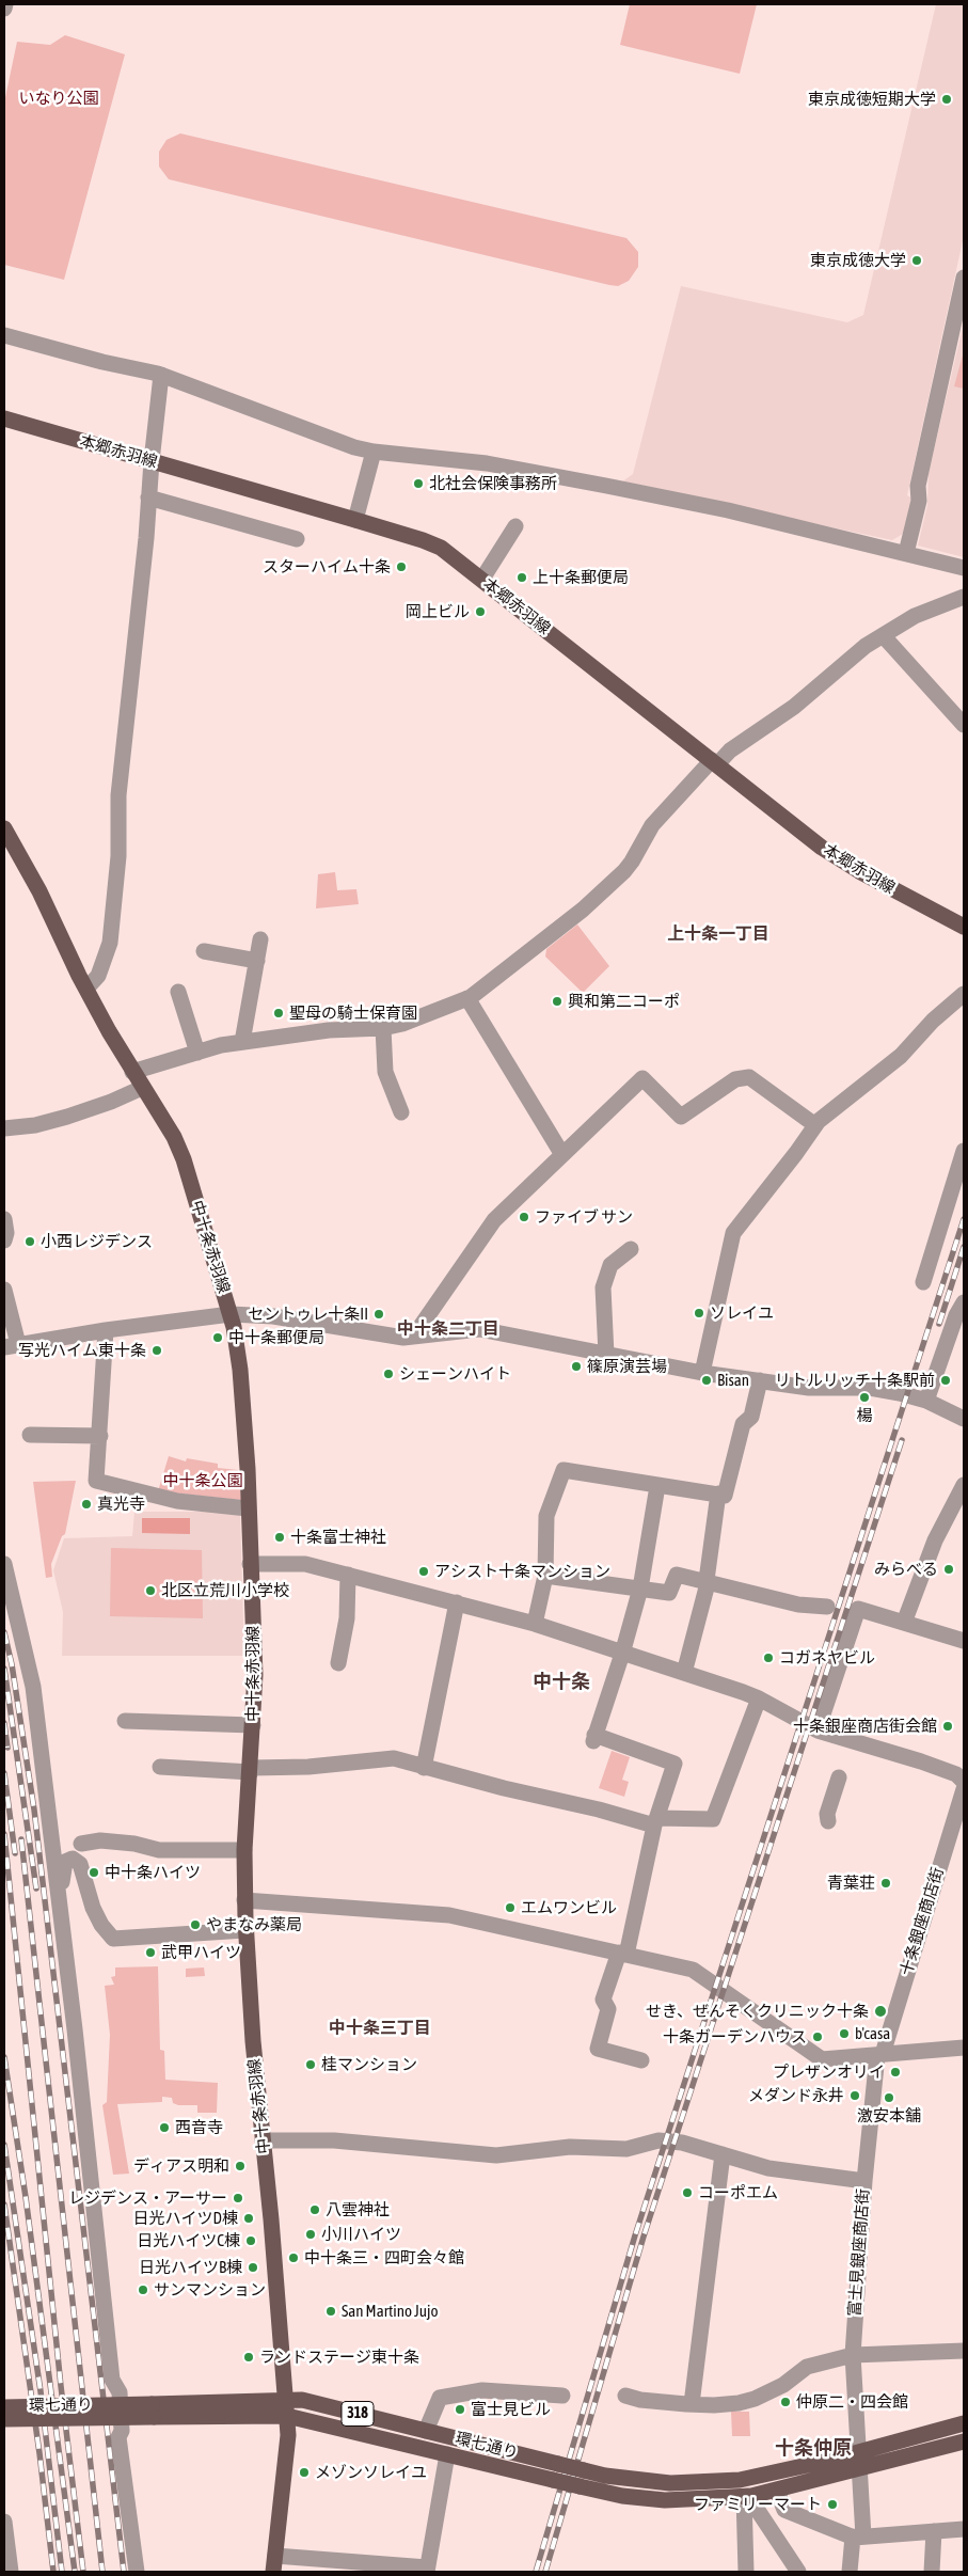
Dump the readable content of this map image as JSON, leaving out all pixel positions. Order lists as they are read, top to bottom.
{
  "streets": {
    "main road": [
      "本郷赤羽線",
      "中十条赤羽線",
      "環七通り",
      "318"
    ],
    "street": ["十条銀座商店街", "富士見銀座商店街"]
  },
  "crossings": [
    ["中十条赤羽線", "環七通り"],
    ["十条銀座商店街", "富士見銀座商店街"],
    ["富士見銀座商店街", "環七通り"]
  ],
  "districts": [
    "上十条一丁目",
    "中十条二丁目",
    "中十条",
    "中十条三丁目",
    "十条仲原"
  ],
  "parks": ["いなり公園", "中十条公園"],
  "places": [
    "東京成徳短期大学",
    "東京成徳大学",
    "北社会保険事務所",
    "スターハイム十条",
    "上十条郵便局",
    "岡上ビル",
    "興和第二コーポ",
    "聖母の騎士保育園",
    "ファイブ サン",
    "小西レジデンス",
    "ソレイユ",
    "セントゥレ十条II",
    "中十条郵便局",
    "写光ハイム東十条",
    "篠原演芸場",
    "シェーンハイト",
    "Bisan",
    "リトルリッチ十条駅前",
    "楊",
    "真光寺",
    "十条富士神社",
    "みらべる",
    "アシスト十条マンション",
    "北区立荒川小学校",
    "コガネヤビル",
    "十条銀座商店街会館",
    "中十条ハイツ",
    "青葉荘",
    "エムワンビル",
    "やまなみ薬局",
    "武甲ハイツ",
    "せき、ぜんそくクリニック十条",
    "b'casa",
    "十条ガーデンハウス",
    "桂マンション",
    "プレザンオリイ",
    "メダンド永井",
    "激安本舗",
    "西音寺",
    "ディアス明和",
    "コーポエム",
    "レジデンス・アーサー",
    "八雲神社",
    "日光ハイツD棟",
    "小川ハイツ",
    "日光ハイツC棟",
    "中十条三・四町会々館",
    "日光ハイツB棟",
    "サンマンション",
    "San Martino Jujo",
    "ランドステージ東十条",
    "仲原二・四会館",
    "富士見ビル",
    "メゾンソレイユ",
    "ファミリーマート"
  ]
}
